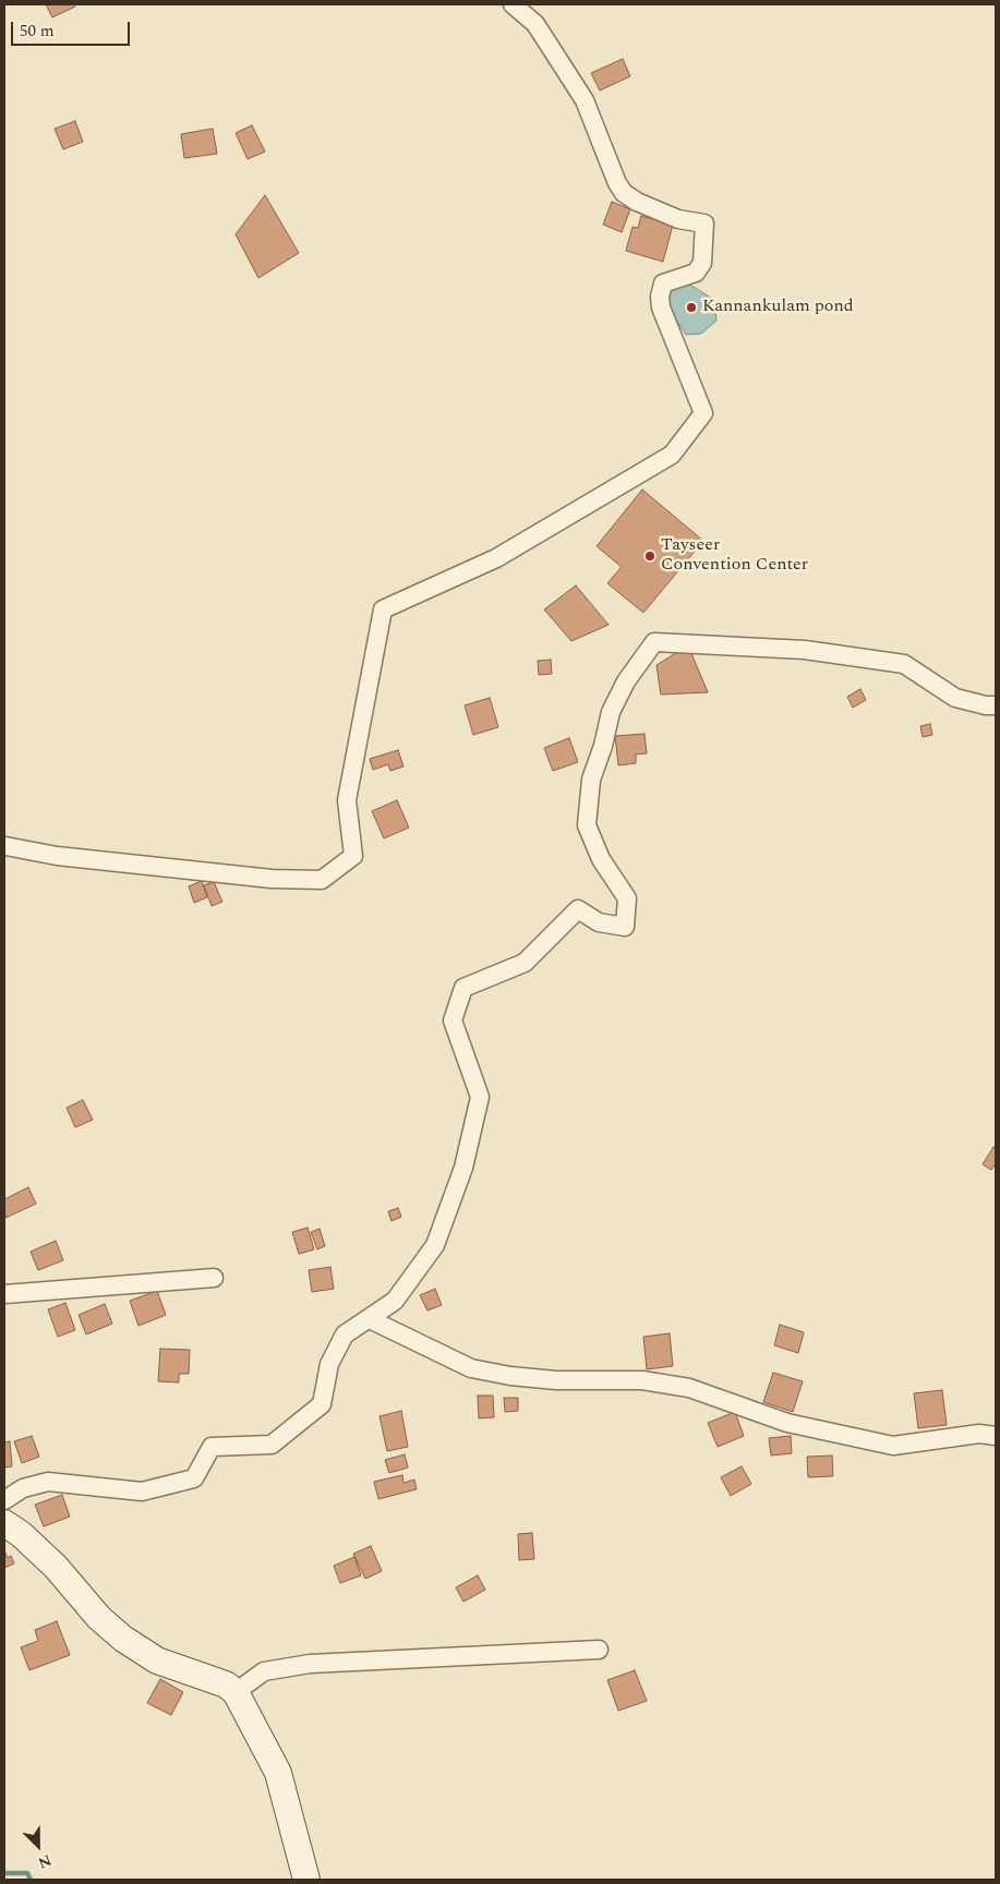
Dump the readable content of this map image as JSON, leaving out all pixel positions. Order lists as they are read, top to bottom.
{
  "places": ["Kannankulam pond", "Tayseer Convention Center"],
  "scale_bar": "50 m",
  "north": "bottom right"
}
